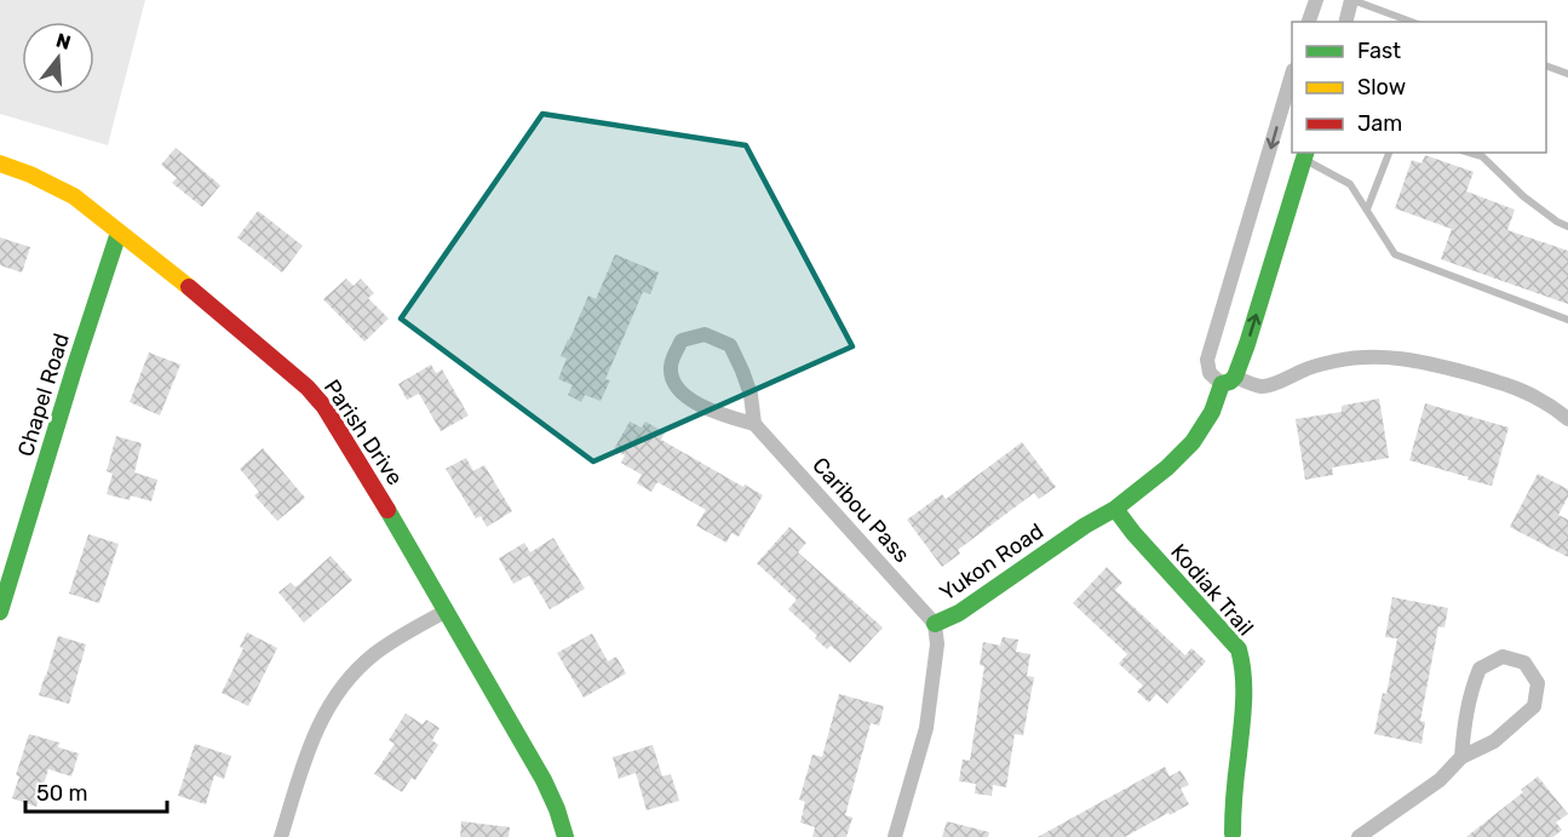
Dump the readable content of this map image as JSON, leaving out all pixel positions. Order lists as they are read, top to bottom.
{
  "streets": {
    "street": [
      "Chapel Road",
      "Parish Drive",
      "Caribou Pass",
      "Yukon Road",
      "Kodiak Trail"
    ]
  },
  "crossings": [
    ["Chapel Road", "Parish Drive"],
    ["Caribou Pass", "Yukon Road"],
    ["Yukon Road", "Kodiak Trail"]
  ],
  "legend": ["Fast", "Slow", "Jam"],
  "scale_bar": "50 m",
  "north": "top"
}
